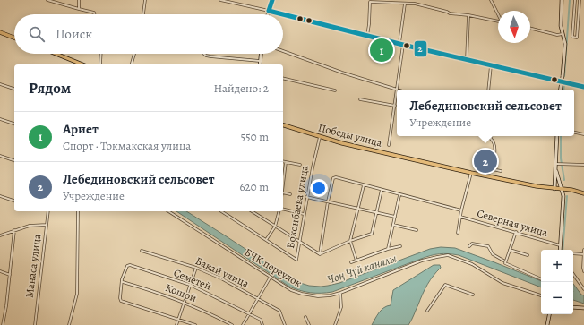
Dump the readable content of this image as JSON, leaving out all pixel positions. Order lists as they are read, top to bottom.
{
  "streets": {
    "main road": ["Победы улица"],
    "street": [
      "Боконбаева улица",
      "Северная улица",
      "Манаса улица",
      "БЧК переулок",
      "Бакай улица",
      "Семетей",
      "Кошой"
    ]
  },
  "crossings": [
    ["Победы улица", "Боконбаева улица"],
    ["Семетей", "Кошой"]
  ],
  "water": ["Чоң Чүй каналы"],
  "lines": ["transit line 2"],
  "north": "bottom",
  "page": {
    "search": "Поиск",
    "pins": ["1", "2"],
    "heading": ["Рядом", "Найдено: 2"],
    "popup": ["Лебединовский сельсовет", "Учреждение"],
    "list": [
      {
        "mark": "1",
        "name": "Ариет",
        "note": "Спорт · Токмакская улица",
        "value": "550 m"
      },
      {
        "mark": "2",
        "name": "Лебединовский сельсовет",
        "note": "Учреждение",
        "value": "620 m"
      }
    ],
    "map_buttons": ["+", "−"]
  }
}
